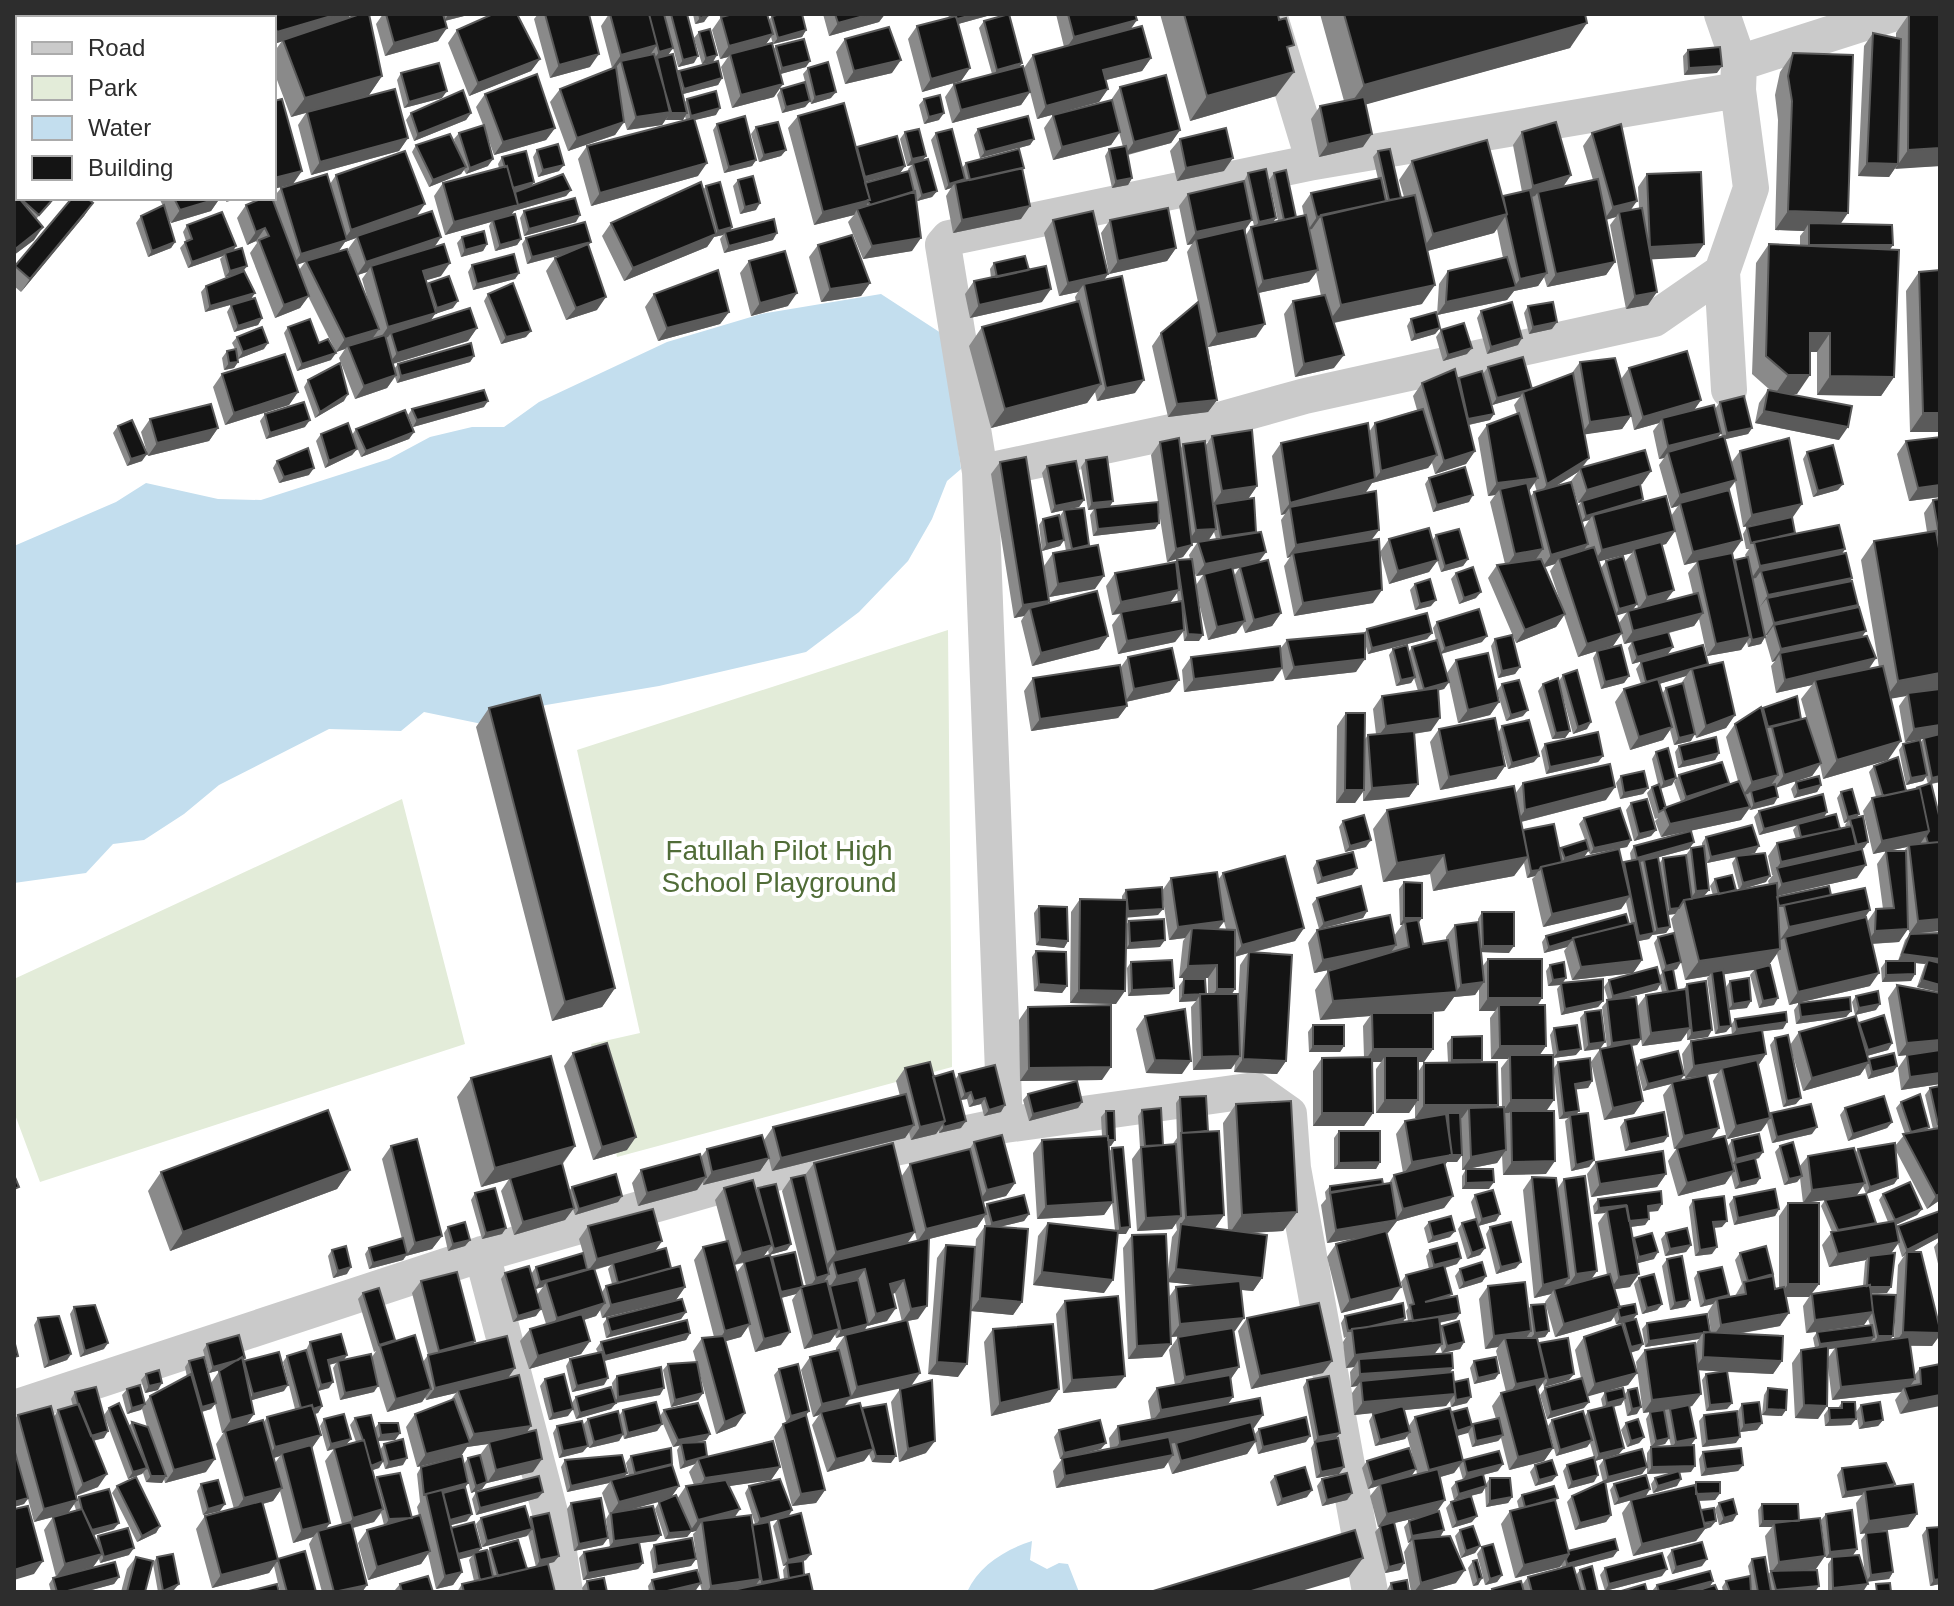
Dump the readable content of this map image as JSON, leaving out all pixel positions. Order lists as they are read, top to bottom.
{
  "parks": ["Fatullah Pilot High School Playground"],
  "legend": [
    "Road",
    "Park",
    "Water",
    "Building"
  ]
}
